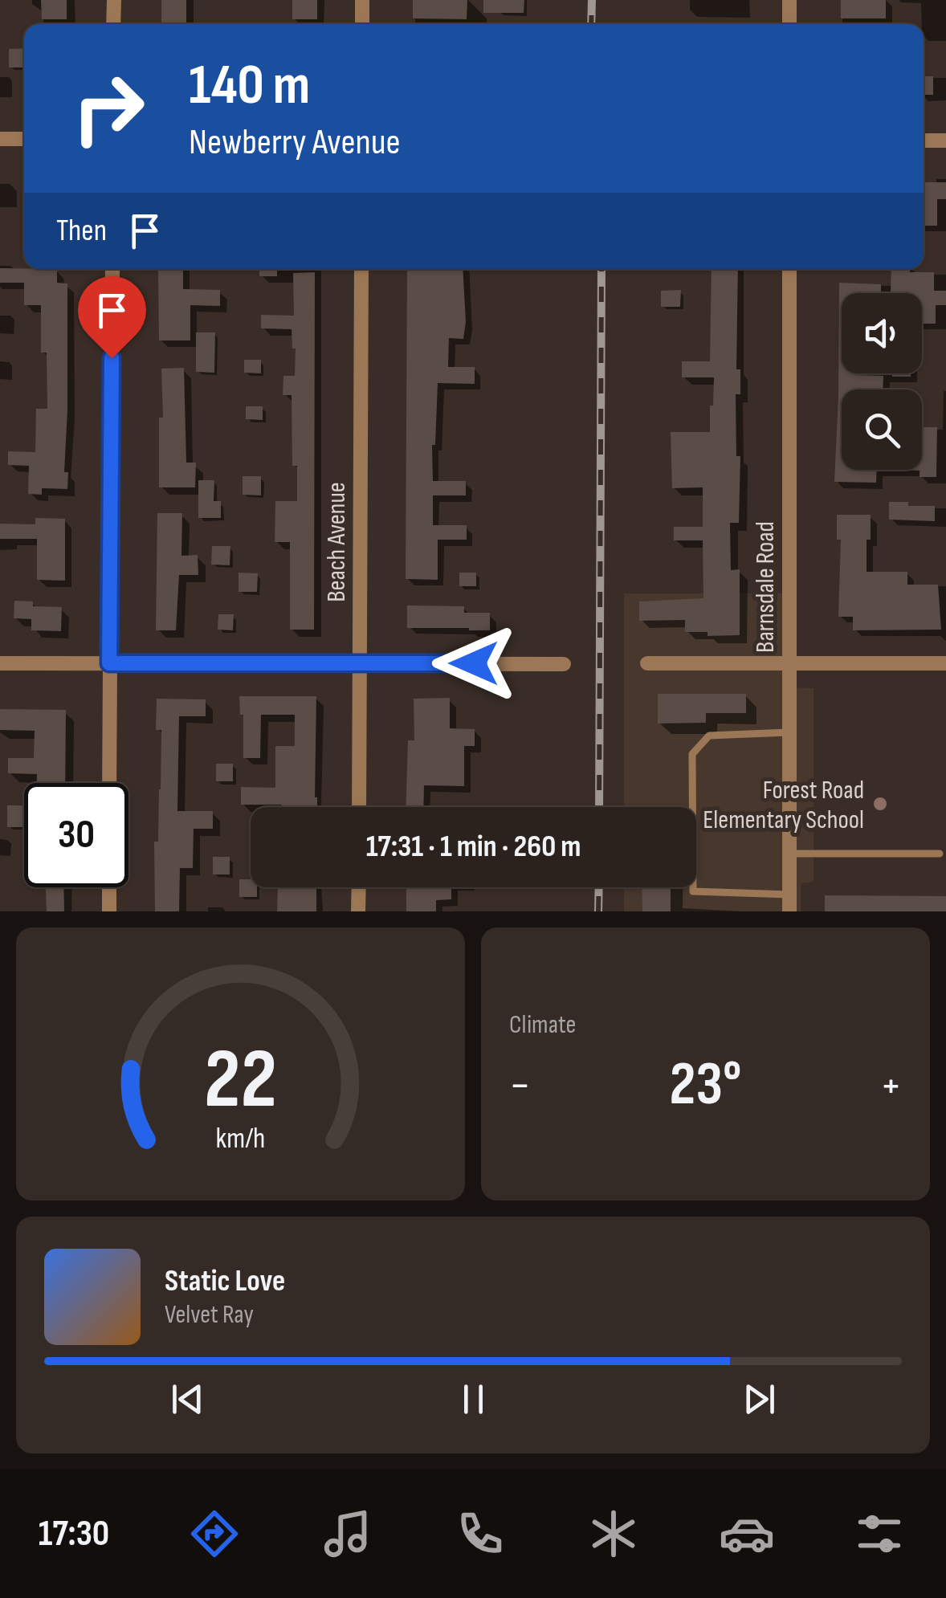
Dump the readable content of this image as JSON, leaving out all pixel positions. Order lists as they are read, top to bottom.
{
  "streets": {
    "street": ["Beach Avenue", "Barnsdale Road"]
  },
  "places": ["Forest Road Elementary School"],
  "page": {
    "turn": ["140 m", "Newberry Avenue"],
    "then": "Then",
    "limit": "30",
    "trip": "17:31 · 1 min · 260 m",
    "tile": "Climate",
    "heat": ["−", "23°", "+"],
    "song": ["Static Love", "Velvet Ray"],
    "tabs": "17:30",
    "gauge": ["22", "km/h"]
  }
}
